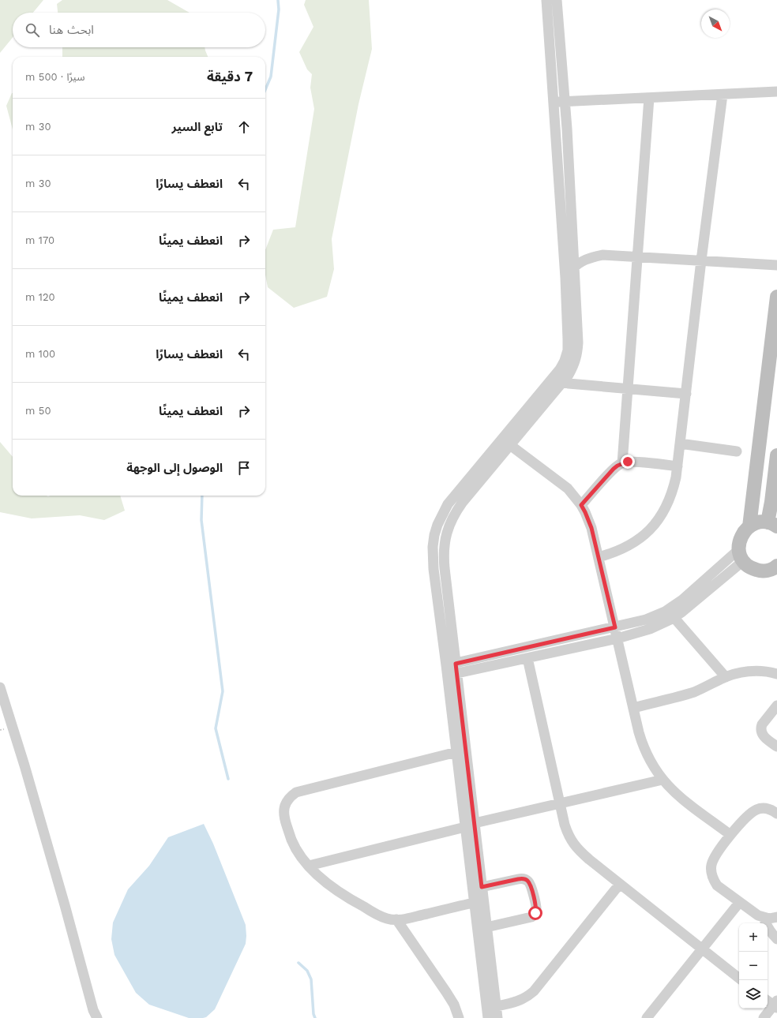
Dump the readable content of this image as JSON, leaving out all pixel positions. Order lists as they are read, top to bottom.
{
  "north": "bottom right",
  "page": {
    "search": "ابحث هنا",
    "heading": ["7 دقيقة", "سيرًا · 500 m"],
    "list": [
      ["تابع السير", "30 m"],
      ["انعطف يسارًا", "30 m"],
      ["انعطف يمينًا", "170 m"],
      ["انعطف يمينًا", "120 m"],
      ["انعطف يسارًا", "100 m"],
      ["انعطف يمينًا", "50 m"],
      "الوصول إلى الوجهة"
    ],
    "map_buttons": ["+", "−"]
  }
}
